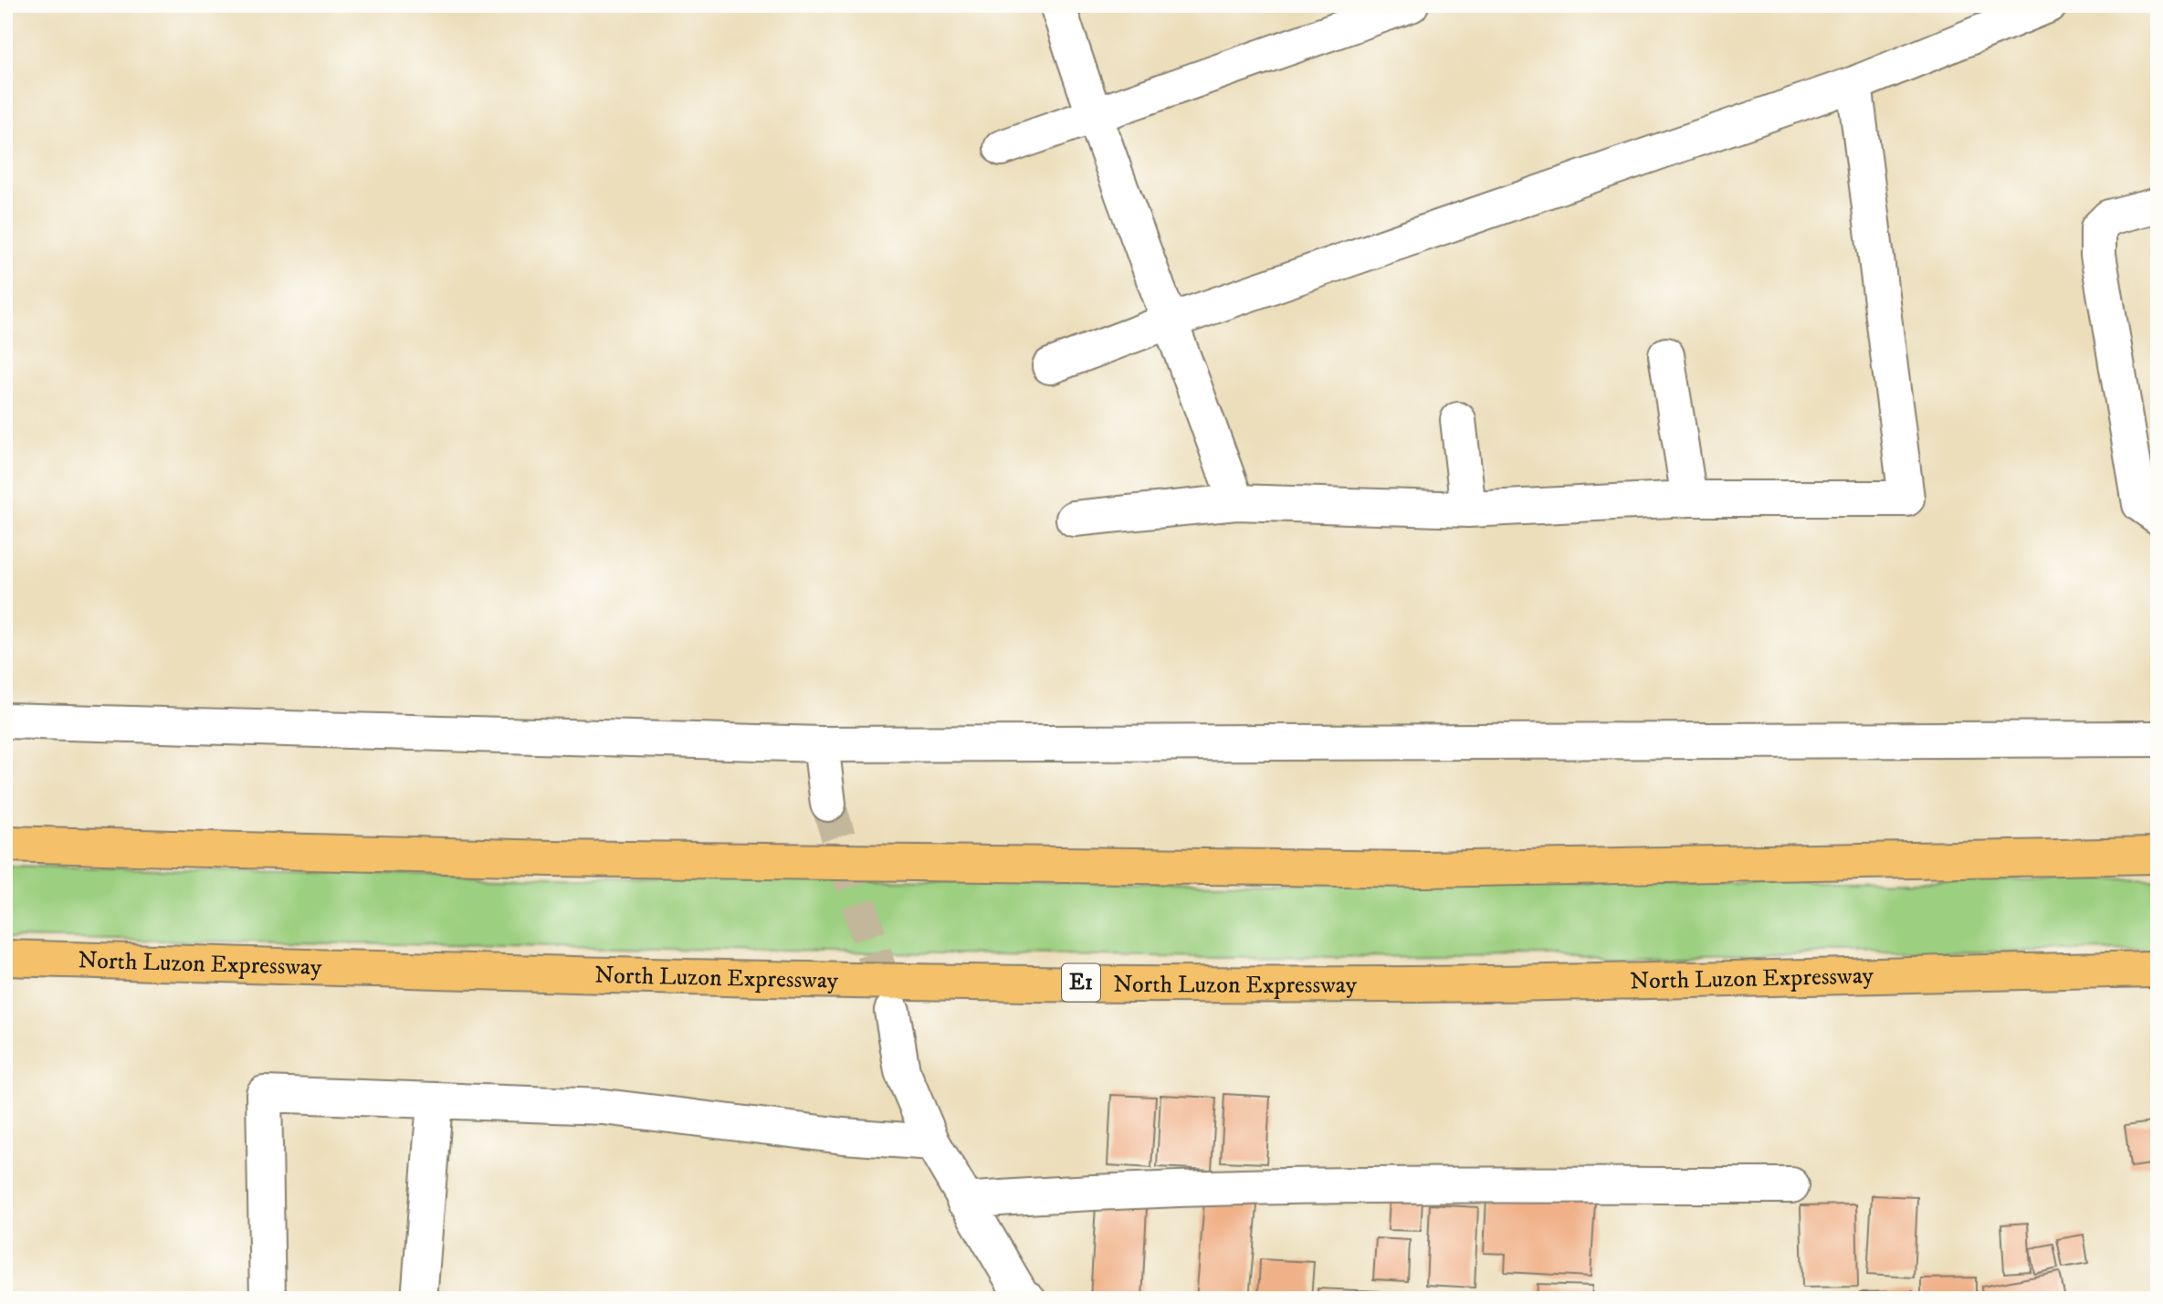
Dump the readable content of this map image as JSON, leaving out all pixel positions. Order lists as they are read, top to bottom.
{
  "streets": {
    "highway": ["North Luzon Expressway", "E1"]
  }
}
